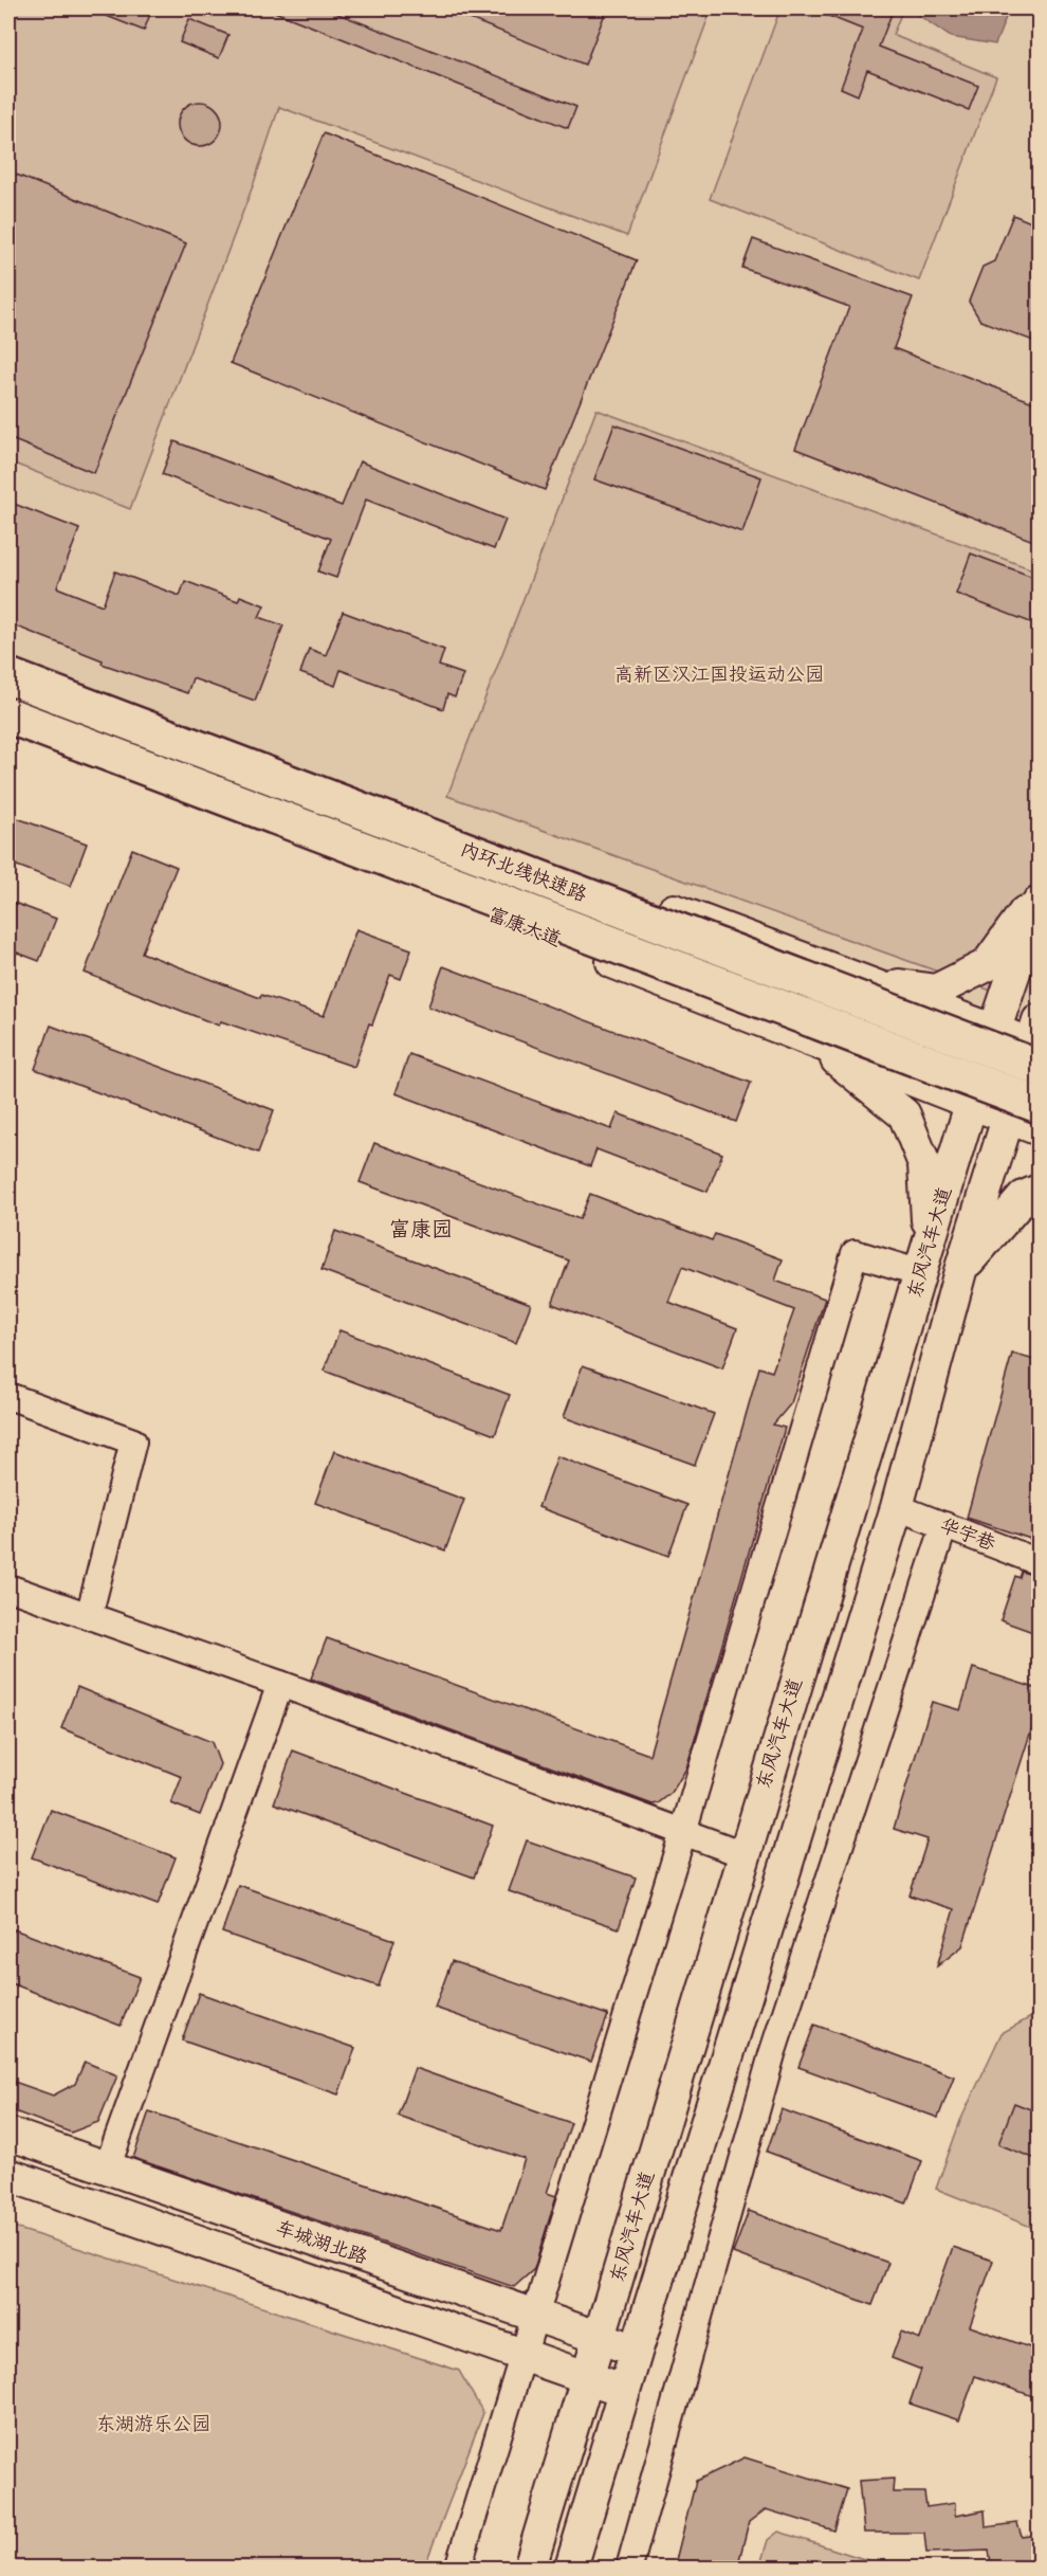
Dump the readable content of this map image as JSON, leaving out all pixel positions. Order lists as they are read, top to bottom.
{
  "streets": {
    "highway": ["内环北线快速路"],
    "main road": ["富康大道", "东风汽车大道", "车城湖北路"],
    "street": ["华宇巷"]
  },
  "crossings": [
    ["内环北线快速路", "富康大道"],
    ["内环北线快速路", "东风汽车大道"],
    ["富康大道", "东风汽车大道"],
    ["东风汽车大道", "华宇巷"],
    ["东风汽车大道", "车城湖北路"]
  ],
  "districts": ["富康园"],
  "parks": ["高新区汉江国投运动公园", "东湖游乐公园"]
}
